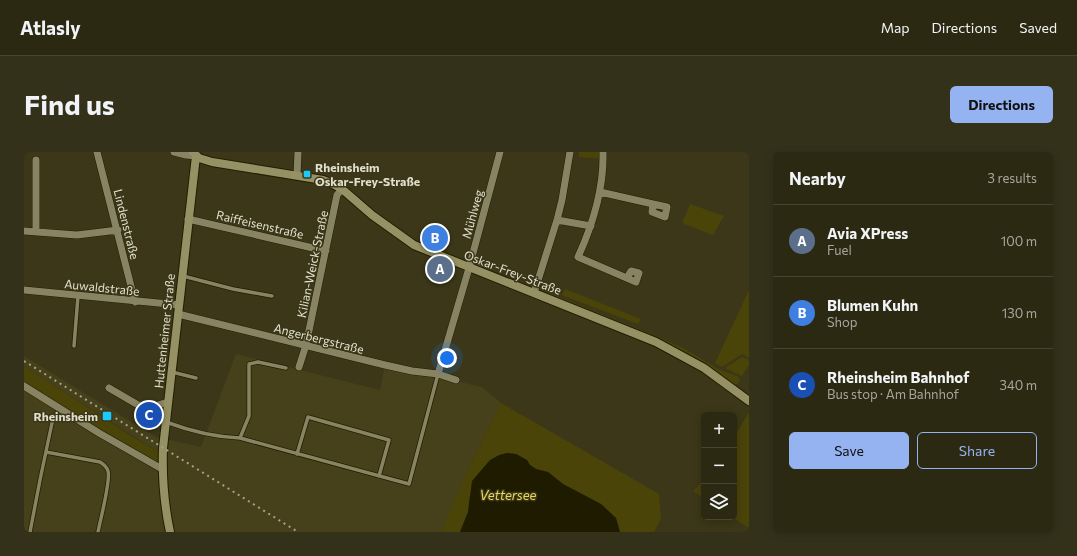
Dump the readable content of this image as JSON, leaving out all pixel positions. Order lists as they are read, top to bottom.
{
  "streets": {
    "street": [
      "Mühlweg",
      "Lindenstraße",
      "Raiffeisenstraße",
      "Kilian-Weick-Straße",
      "Oskar-Frey-Straße",
      "Auwaldstraße",
      "Huttenheimer Straße",
      "Angerbergstraße"
    ]
  },
  "crossings": [
    ["Mühlweg", "Oskar-Frey-Straße"],
    ["Mühlweg", "Angerbergstraße"],
    ["Lindenstraße", "Auwaldstraße"],
    ["Raiffeisenstraße", "Kilian-Weick-Straße"],
    ["Raiffeisenstraße", "Huttenheimer Straße"],
    ["Kilian-Weick-Straße", "Oskar-Frey-Straße"],
    ["Kilian-Weick-Straße", "Angerbergstraße"],
    ["Oskar-Frey-Straße", "Huttenheimer Straße"],
    ["Auwaldstraße", "Huttenheimer Straße"],
    ["Huttenheimer Straße", "Angerbergstraße"]
  ],
  "water": ["Vettersee"],
  "places": {
    "transit": ["Rheinsheim Oskar-Frey-Straße", "Rheinsheim"]
  },
  "page": {
    "header": "Atlasly",
    "nav": ["Map", "Directions", "Saved"],
    "buttons": [
      "Directions",
      ["Save", "Share"]
    ],
    "title": "Find us",
    "heading": ["Nearby", "3 results"],
    "list": [
      {
        "mark": "A",
        "name": "Avia XPress",
        "note": "Fuel",
        "value": "100 m"
      },
      {
        "mark": "B",
        "name": "Blumen Kuhn",
        "note": "Shop",
        "value": "130 m"
      },
      {
        "mark": "C",
        "name": "Rheinsheim Bahnhof",
        "note": "Bus stop · Am Bahnhof",
        "value": "340 m"
      }
    ],
    "pins": ["B", "A", "C"],
    "map_buttons": ["+", "−"]
  }
}
